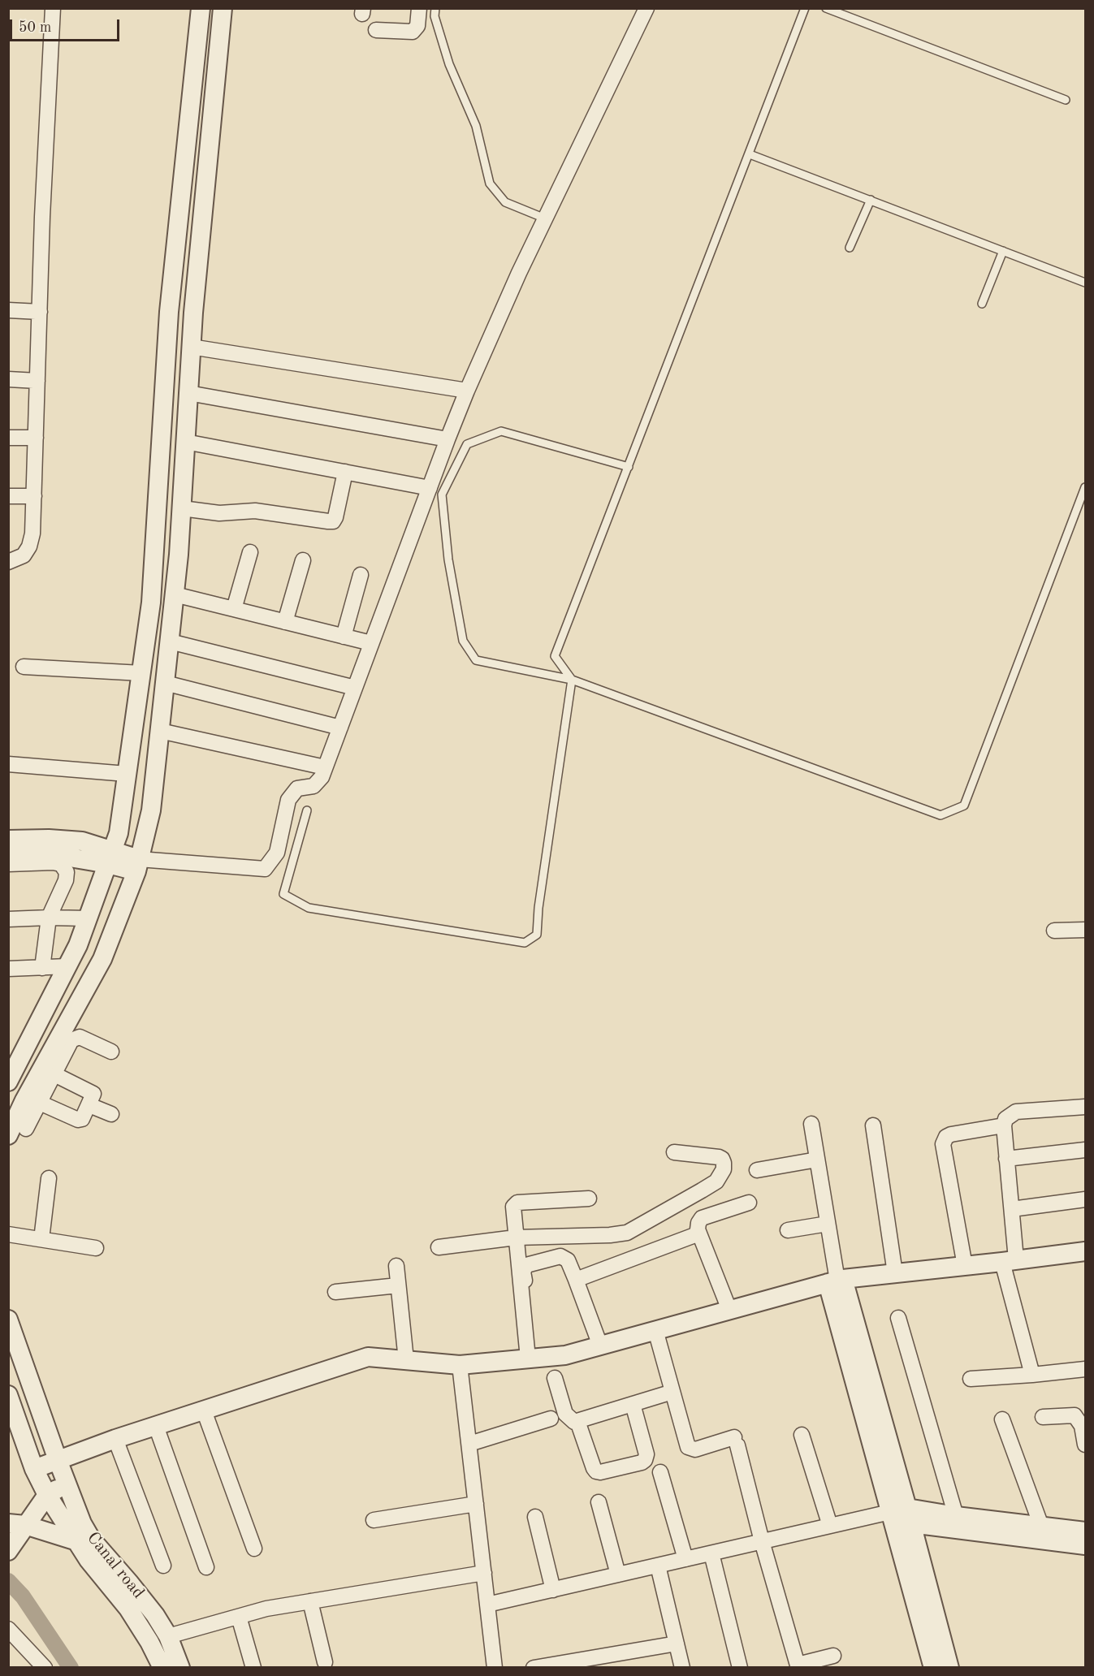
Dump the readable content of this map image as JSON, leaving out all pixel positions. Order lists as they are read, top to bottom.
{
  "streets": {
    "street": ["Canal road"]
  },
  "scale_bar": "50 m"
}
